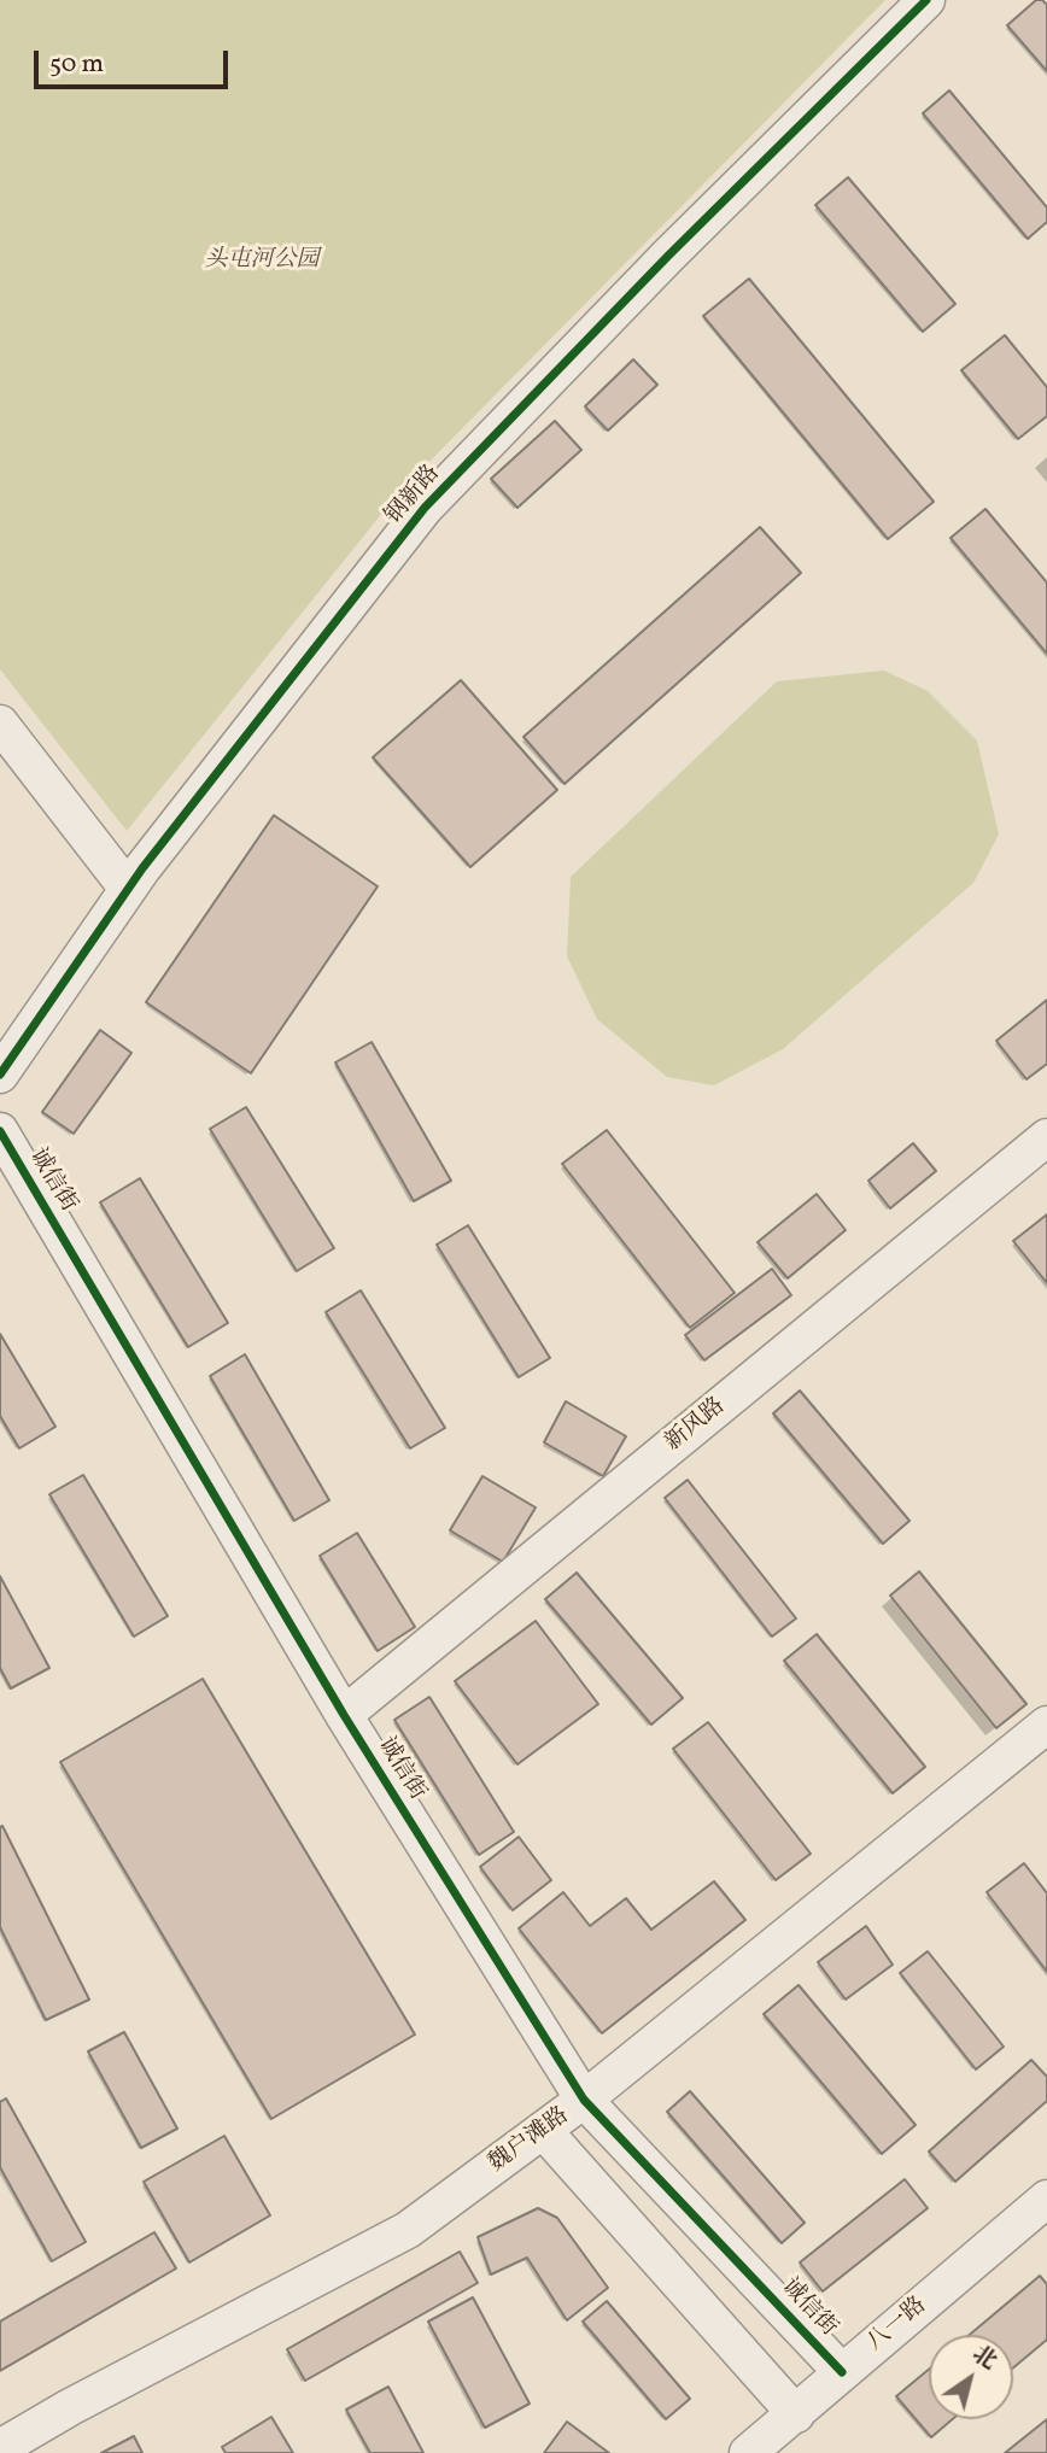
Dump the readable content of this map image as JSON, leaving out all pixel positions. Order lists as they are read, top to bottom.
{
  "streets": {
    "street": [
      "钢新路",
      "诚信街",
      "新风路",
      "魏户滩路",
      "八一路"
    ]
  },
  "crossings": [
    ["诚信街", "新风路"],
    ["诚信街", "魏户滩路"],
    ["诚信街", "八一路"]
  ],
  "parks": ["头屯河公园"],
  "scale_bar": "50 m",
  "north": "top right"
}
